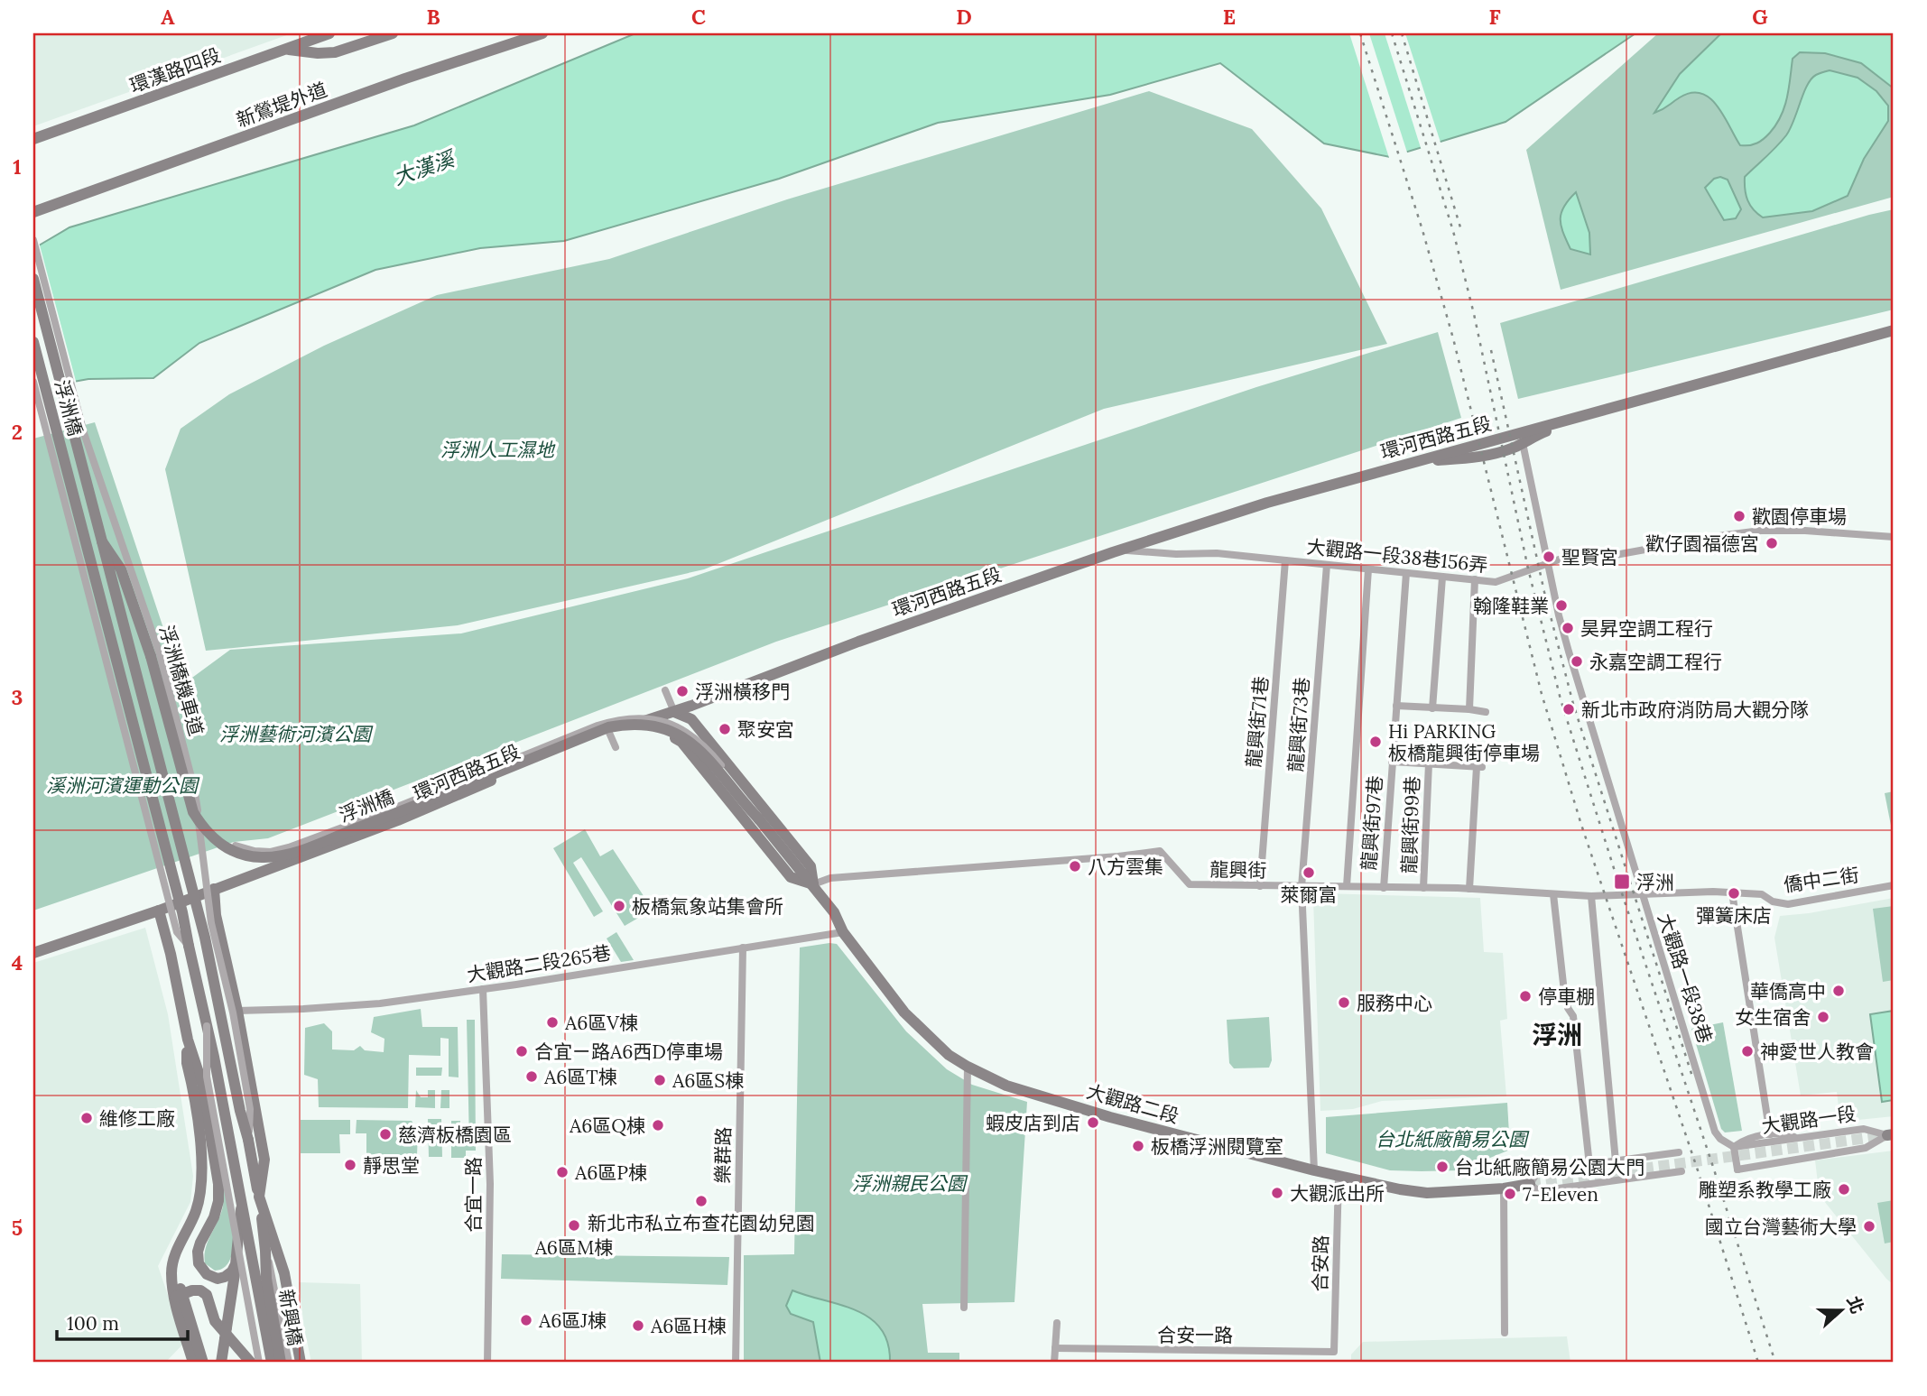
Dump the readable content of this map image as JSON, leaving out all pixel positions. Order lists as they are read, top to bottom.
{
  "streets": {
    "main road": [
      "環漢路四段",
      "新鶯堤外道",
      "浮洲橋",
      "環河西路五段",
      "大觀路二段",
      "新興橋"
    ],
    "street": [
      "大觀路一段38巷156弄",
      "浮洲橋機車道",
      "龍興街71巷",
      "龍興街73巷",
      "龍興街97巷",
      "龍興街99巷",
      "龍興街",
      "僑中二街",
      "大觀路二段265巷",
      "大觀路一段38巷",
      "大觀路一段",
      "樂群路",
      "合宜一路",
      "合安路",
      "合安一路"
    ]
  },
  "crossings": [
    ["浮洲橋", "浮洲橋機車道"],
    ["浮洲橋", "龍興街"],
    ["浮洲橋", "大觀路二段"],
    ["浮洲橋", "新興橋"],
    ["環河西路五段", "大觀路一段38巷156弄"],
    ["大觀路一段38巷156弄", "龍興街71巷"],
    ["大觀路一段38巷156弄", "龍興街73巷"],
    ["大觀路一段38巷156弄", "龍興街97巷"],
    ["大觀路一段38巷156弄", "大觀路一段38巷"],
    ["龍興街71巷", "龍興街"],
    ["龍興街73巷", "龍興街"],
    ["龍興街73巷", "大觀路二段"],
    ["龍興街97巷", "龍興街"],
    ["龍興街99巷", "龍興街"],
    ["龍興街", "僑中二街"],
    ["龍興街", "大觀路一段38巷"],
    ["龍興街", "大觀路二段"],
    ["僑中二街", "大觀路一段38巷"],
    ["大觀路二段265巷", "大觀路二段"],
    ["大觀路二段265巷", "樂群路"],
    ["大觀路二段265巷", "合宜一路"],
    ["大觀路一段38巷", "大觀路一段"],
    ["大觀路二段", "合安路"],
    ["合安路", "合安一路"]
  ],
  "districts": ["浮洲"],
  "water": ["大漢溪"],
  "parks": [
    "浮洲人工濕地",
    "浮洲藝術河濱公園",
    "溪洲河濱運動公園",
    "台北紙廠簡易公園",
    "浮洲親民公園"
  ],
  "places": {
    "other": [
      "歡園停車場",
      "歡仔園福德宮",
      "聖賢宮",
      "翰隆鞋業",
      "昊昇空調工程行",
      "永嘉空調工程行",
      "浮洲橫移門",
      "新北市政府消防局大觀分隊",
      "聚安宮",
      "Hi PARKING 板橋龍興街停車場",
      "八方雲集",
      "萊爾富",
      "彈簧床店",
      "板橋氣象站集會所",
      "華僑高中",
      "停車棚",
      "服務中心",
      "女生宿舍",
      "A6區V棟",
      "合宜ㄧ路A6西D停車場",
      "神愛世人教會",
      "A6區T棟",
      "A6區S棟",
      "維修工廠",
      "蝦皮店到店",
      "A6區Q棟",
      "慈濟板橋園區",
      "板橋浮洲閱覽室",
      "靜思堂",
      "台北紙廠簡易公園大門",
      "A6區P棟",
      "雕塑系教學工廠",
      "大觀派出所",
      "7-Eleven",
      "新北市私立布查花園幼兒園",
      "A6區M棟",
      "國立台灣藝術大學",
      "A6區J棟",
      "A6區H棟"
    ],
    "transit": ["浮洲"]
  },
  "scale_bar": "100 m",
  "north": "right",
  "grid": {
    "columns": [
      "A",
      "B",
      "C",
      "D",
      "E",
      "F",
      "G"
    ],
    "rows": [
      "1",
      "2",
      "3",
      "4",
      "5"
    ]
  }
}
